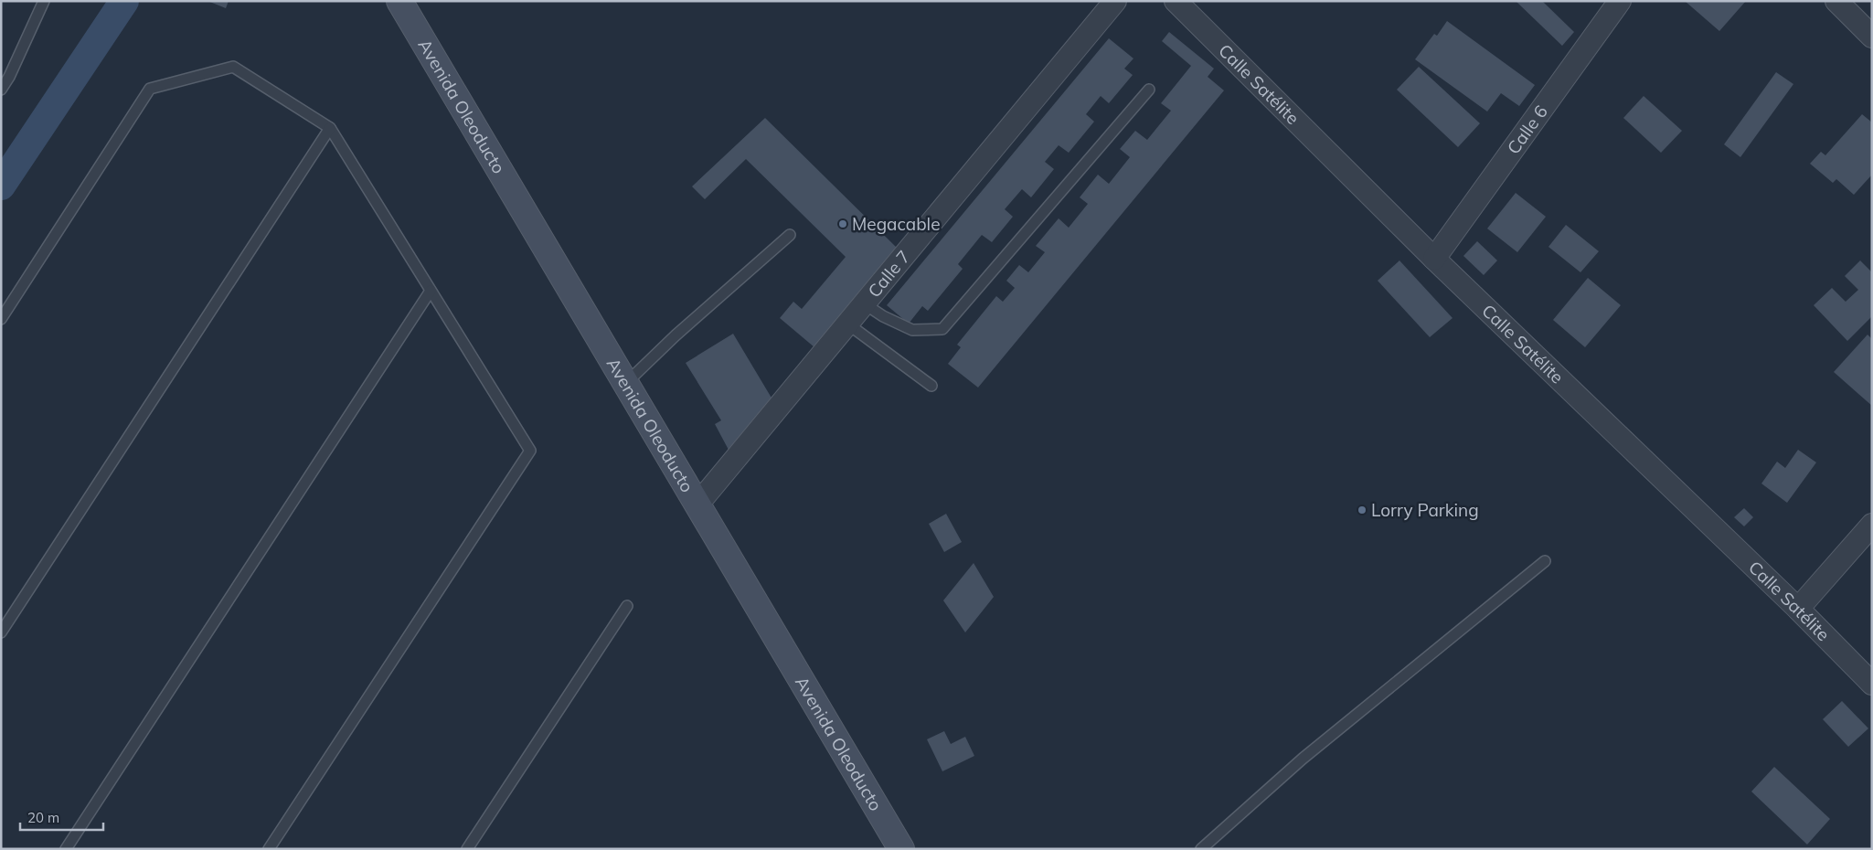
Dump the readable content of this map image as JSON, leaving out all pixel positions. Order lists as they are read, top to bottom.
{
  "streets": {
    "main road": ["Avenida Oleoducto"],
    "street": ["Calle Satélite", "Calle 6", "Calle 7"]
  },
  "crossings": [
    ["Calle Satélite", "Calle 6"],
    ["Avenida Oleoducto", "Calle 7"]
  ],
  "places": ["Megacable", "Lorry Parking"],
  "scale_bar": "20 m"
}
